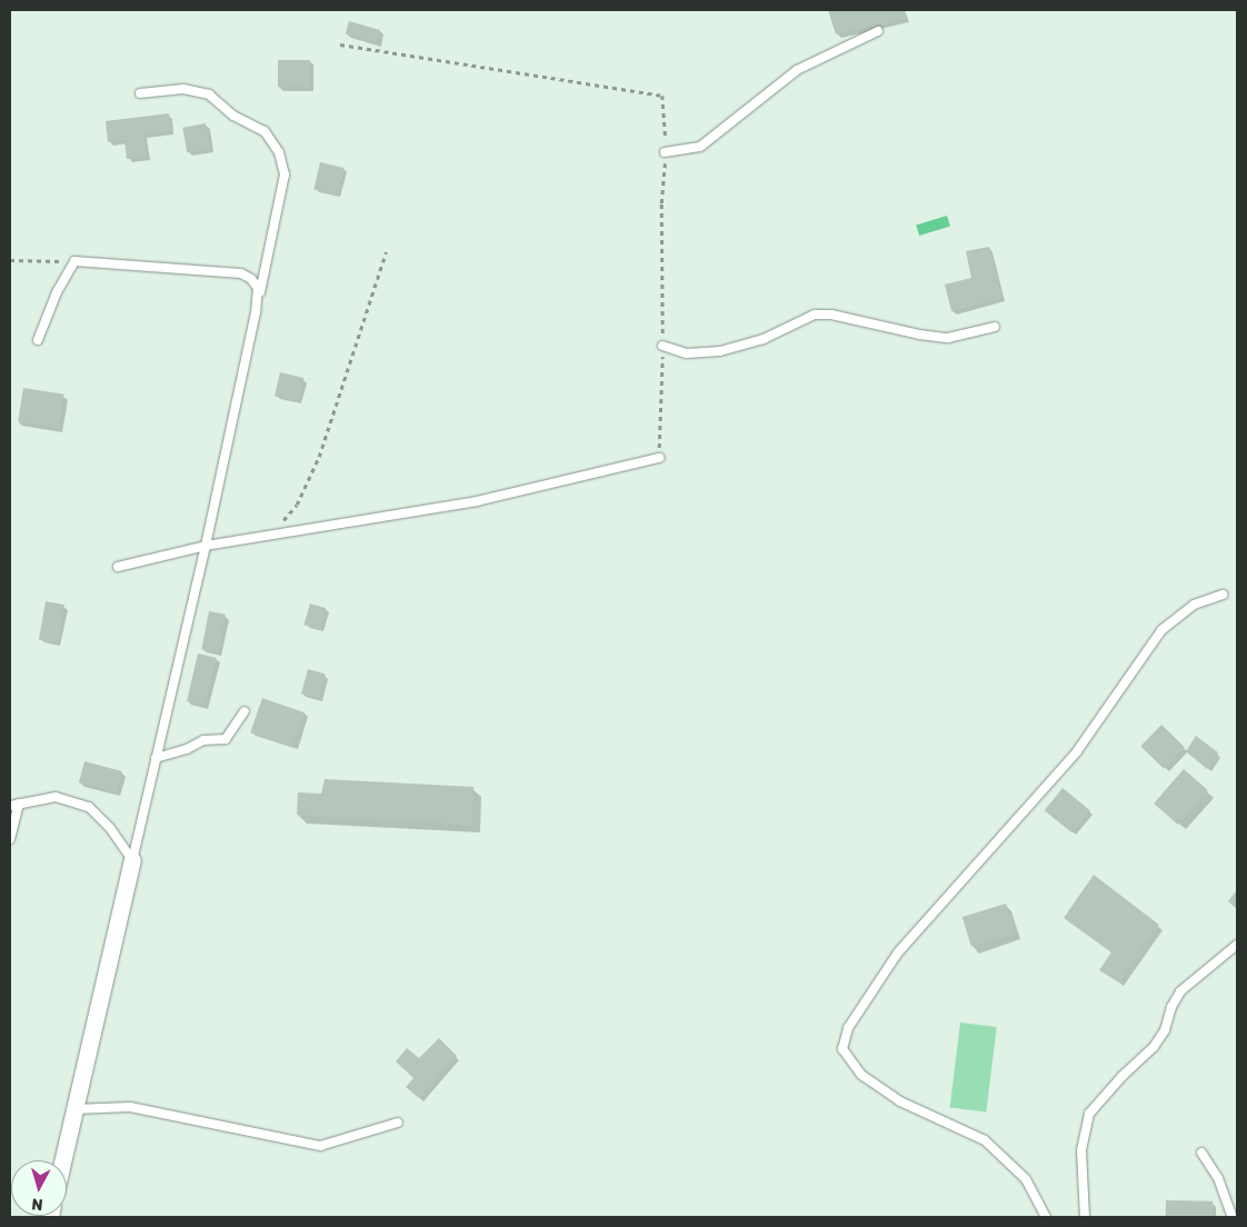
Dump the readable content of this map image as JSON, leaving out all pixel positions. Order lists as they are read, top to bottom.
{
  "north": "bottom"
}
